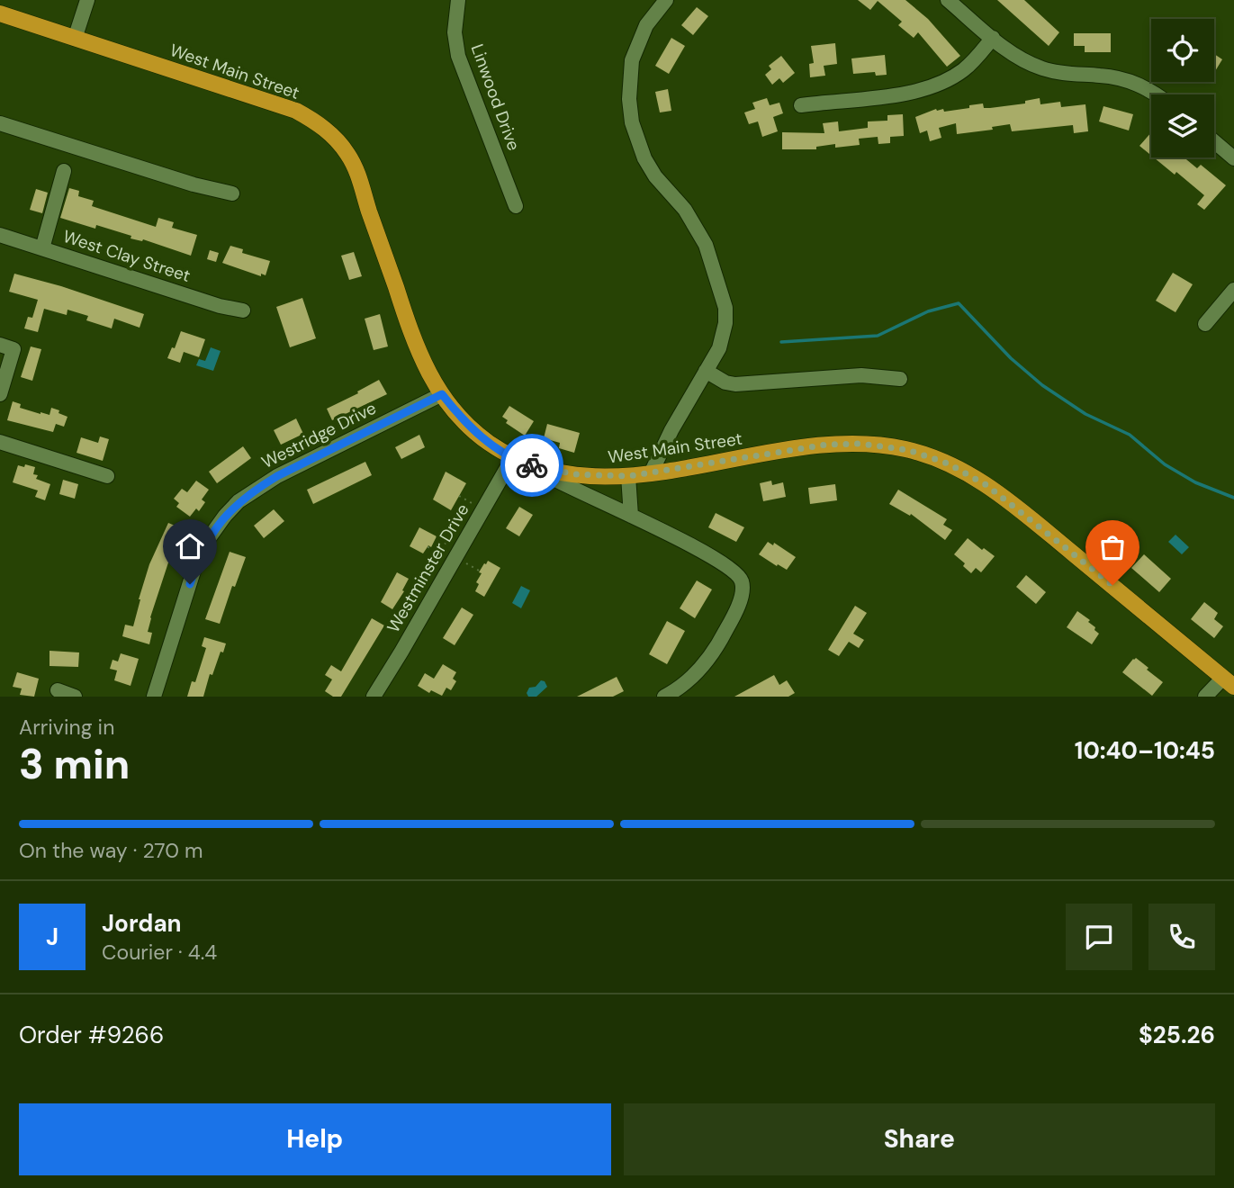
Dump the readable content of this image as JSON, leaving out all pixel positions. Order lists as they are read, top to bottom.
{
  "streets": {
    "main road": ["West Main Street"],
    "street": [
      "Linwood Drive",
      "West Clay Street",
      "Westridge Drive",
      "Westminster Drive"
    ]
  },
  "crossings": [
    ["West Main Street", "Westridge Drive"],
    ["West Main Street", "Westminster Drive"]
  ],
  "page": {
    "heading": ["3 min", "Arriving in", "10:40–10:45"],
    "panel": [
      "Jordan",
      "Courier · 4.4",
      "Order #9266",
      "$25.26"
    ],
    "bar": "On the way · 270 m",
    "round": "J",
    "buttons": ["Help", "Share"]
  }
}
